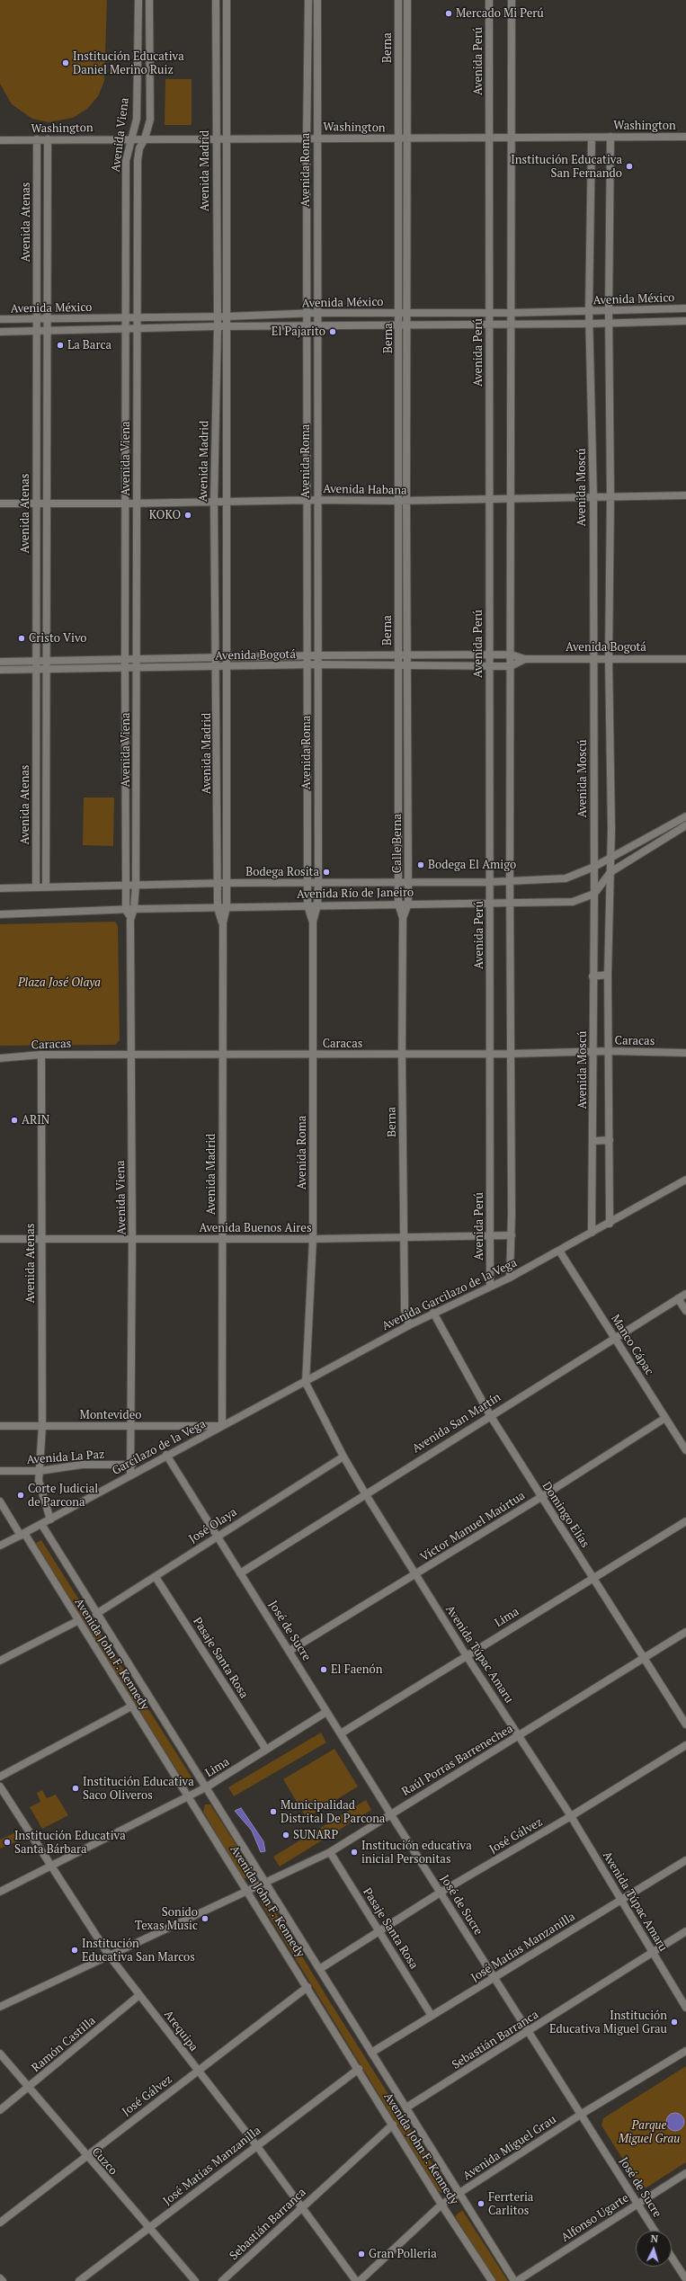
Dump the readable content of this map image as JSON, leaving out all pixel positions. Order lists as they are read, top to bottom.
{
  "streets": {
    "street": [
      "Berna",
      "Avenida Perú",
      "Washington",
      "Avenida Viena",
      "Avenida Roma",
      "Avenida Madrid",
      "Avenida Atenas",
      "Avenida México",
      "Avenida Moscú",
      "Avenida Habana",
      "Avenida Bogotá",
      "Calle Berna",
      "Avenida Río de Janeiro",
      "Caracas",
      "Avenida Buenos Aires",
      "Avenida Garcilazo de la Vega",
      "Manco Cápac",
      "Montevideo",
      "Avenida San Martín",
      "Garcilazo de la Vega",
      "Avenida La Paz",
      "Domingo Elías",
      "José Olaya",
      "Víctor Manuel Maúrtua",
      "Lima",
      "José de Sucre",
      "Avenida John F. Kennedy",
      "Avenida Túpac Amaru",
      "Pasaje Santa Rosa",
      "Raúl Porras Barrenechea",
      "José Gálvez",
      "José Matías Manzanilla",
      "Arequipa",
      "Sebastián Barranca",
      "Ramón Castilla",
      "Avenida Miguel Grau",
      "Cuzco",
      "Alfonso Ugarte"
    ]
  },
  "crossings": [
    ["Berna", "Washington"],
    ["Berna", "Avenida México"],
    ["Berna", "Avenida Habana"],
    ["Berna", "Avenida Bogotá"],
    ["Berna", "Calle Berna"],
    ["Berna", "Caracas"],
    ["Berna", "Avenida Buenos Aires"],
    ["Berna", "Avenida Garcilazo de la Vega"],
    ["Avenida Perú", "Washington"],
    ["Avenida Perú", "Avenida México"],
    ["Avenida Perú", "Avenida Habana"],
    ["Avenida Perú", "Avenida Bogotá"],
    ["Avenida Perú", "Avenida Río de Janeiro"],
    ["Avenida Perú", "Caracas"],
    ["Avenida Perú", "Avenida Buenos Aires"],
    ["Avenida Perú", "Avenida Garcilazo de la Vega"],
    ["Washington", "Avenida Viena"],
    ["Washington", "Avenida Roma"],
    ["Washington", "Avenida Madrid"],
    ["Washington", "Avenida Atenas"],
    ["Washington", "Avenida Moscú"],
    ["Avenida Viena", "Avenida México"],
    ["Avenida Viena", "Avenida Habana"],
    ["Avenida Viena", "Avenida Bogotá"],
    ["Avenida Viena", "Avenida Río de Janeiro"],
    ["Avenida Viena", "Caracas"],
    ["Avenida Viena", "Avenida Buenos Aires"],
    ["Avenida Viena", "Montevideo"],
    ["Avenida Viena", "Garcilazo de la Vega"],
    ["Avenida Viena", "Avenida La Paz"],
    ["Avenida Roma", "Avenida México"],
    ["Avenida Roma", "Avenida Habana"],
    ["Avenida Roma", "Avenida Bogotá"],
    ["Avenida Roma", "Avenida Río de Janeiro"],
    ["Avenida Roma", "Caracas"],
    ["Avenida Roma", "Avenida Buenos Aires"],
    ["Avenida Roma", "Avenida Garcilazo de la Vega"],
    ["Avenida Roma", "Avenida Túpac Amaru"],
    ["Avenida Madrid", "Avenida México"],
    ["Avenida Madrid", "Avenida Habana"],
    ["Avenida Madrid", "Avenida Bogotá"],
    ["Avenida Madrid", "Avenida Río de Janeiro"],
    ["Avenida Madrid", "Caracas"],
    ["Avenida Madrid", "Avenida Buenos Aires"],
    ["Avenida Madrid", "Avenida Garcilazo de la Vega"],
    ["Avenida Madrid", "Montevideo"],
    ["Avenida Madrid", "Garcilazo de la Vega"],
    ["Avenida Atenas", "Avenida México"],
    ["Avenida Atenas", "Avenida Habana"],
    ["Avenida Atenas", "Avenida Bogotá"],
    ["Avenida Atenas", "Avenida Río de Janeiro"],
    ["Avenida Atenas", "Caracas"],
    ["Avenida Atenas", "Avenida Buenos Aires"],
    ["Avenida Atenas", "Montevideo"],
    ["Avenida Atenas", "Garcilazo de la Vega"],
    ["Avenida Atenas", "Avenida La Paz"],
    ["Avenida México", "Avenida Moscú"],
    ["Avenida Moscú", "Avenida Habana"],
    ["Avenida Moscú", "Avenida Bogotá"],
    ["Avenida Moscú", "Avenida Río de Janeiro"],
    ["Avenida Moscú", "Caracas"],
    ["Avenida Moscú", "Avenida Garcilazo de la Vega"],
    ["Avenida Bogotá", "Calle Berna"],
    ["Calle Berna", "Avenida Río de Janeiro"],
    ["Avenida Garcilazo de la Vega", "Manco Cápac"],
    ["Avenida Garcilazo de la Vega", "Montevideo"],
    ["Avenida Garcilazo de la Vega", "Garcilazo de la Vega"],
    ["Avenida Garcilazo de la Vega", "Domingo Elías"],
    ["Avenida Garcilazo de la Vega", "Avenida Túpac Amaru"],
    ["Manco Cápac", "Avenida San Martín"],
    ["Manco Cápac", "Víctor Manuel Maúrtua"],
    ["Montevideo", "Garcilazo de la Vega"],
    ["Avenida San Martín", "Domingo Elías"],
    ["Avenida San Martín", "José de Sucre"],
    ["Avenida San Martín", "Avenida Túpac Amaru"],
    ["Garcilazo de la Vega", "José de Sucre"],
    ["Domingo Elías", "Víctor Manuel Maúrtua"],
    ["Domingo Elías", "Lima"],
    ["Domingo Elías", "Raúl Porras Barrenechea"],
    ["José Olaya", "José de Sucre"],
    ["José Olaya", "Avenida John F. Kennedy"],
    ["José Olaya", "Avenida Túpac Amaru"],
    ["José Olaya", "Pasaje Santa Rosa"],
    ["Víctor Manuel Maúrtua", "José de Sucre"],
    ["Víctor Manuel Maúrtua", "Avenida Túpac Amaru"],
    ["Lima", "José de Sucre"],
    ["Lima", "Avenida John F. Kennedy"],
    ["Lima", "Avenida Túpac Amaru"],
    ["Lima", "Pasaje Santa Rosa"],
    ["Lima", "Arequipa"],
    ["José de Sucre", "Raúl Porras Barrenechea"],
    ["José de Sucre", "José Gálvez"],
    ["José de Sucre", "José Matías Manzanilla"],
    ["José de Sucre", "Sebastián Barranca"],
    ["José de Sucre", "Avenida Miguel Grau"],
    ["José de Sucre", "Alfonso Ugarte"],
    ["Avenida John F. Kennedy", "Raúl Porras Barrenechea"],
    ["Avenida John F. Kennedy", "José Gálvez"],
    ["Avenida John F. Kennedy", "José Matías Manzanilla"],
    ["Avenida John F. Kennedy", "Sebastián Barranca"],
    ["Avenida John F. Kennedy", "Avenida Miguel Grau"],
    ["Avenida John F. Kennedy", "Alfonso Ugarte"],
    ["Avenida Túpac Amaru", "Raúl Porras Barrenechea"],
    ["Avenida Túpac Amaru", "José Gálvez"],
    ["Avenida Túpac Amaru", "José Matías Manzanilla"],
    ["Avenida Túpac Amaru", "Sebastián Barranca"],
    ["Pasaje Santa Rosa", "Raúl Porras Barrenechea"],
    ["Pasaje Santa Rosa", "José Gálvez"],
    ["Pasaje Santa Rosa", "José Matías Manzanilla"],
    ["Raúl Porras Barrenechea", "Arequipa"],
    ["José Gálvez", "Arequipa"],
    ["José Gálvez", "Cuzco"],
    ["José Matías Manzanilla", "Arequipa"],
    ["José Matías Manzanilla", "Cuzco"],
    ["Arequipa", "Sebastián Barranca"],
    ["Arequipa", "Ramón Castilla"],
    ["Ramón Castilla", "Cuzco"]
  ],
  "parks": ["Plaza José Olaya", "Parque Miguel Grau"],
  "places": [
    "Mercado Mi Perú",
    "Institución Educativa Daniel Merino Ruiz",
    "Institución Educativa San Fernando",
    "El Pajarito",
    "La Barca",
    "KOKO",
    "Cristo Vivo",
    "Bodega El Amigo",
    "Bodega Rosita",
    "ARIN",
    "Corte Judicial de Parcona",
    "El Faenón",
    "Institución Educativa Saco Oliveros",
    "Municipalidad Distrital De Parcona",
    "SUNARP",
    "Institución Educativa Santa Bárbara",
    "Institución educativa inicial Personitas",
    "Sonido Texas Music",
    "Institución Educativa San Marcos",
    "Institución Educativa Miguel Grau",
    "Ferrteria Carlitos",
    "Gran Polleria"
  ],
  "north": "top"
}
